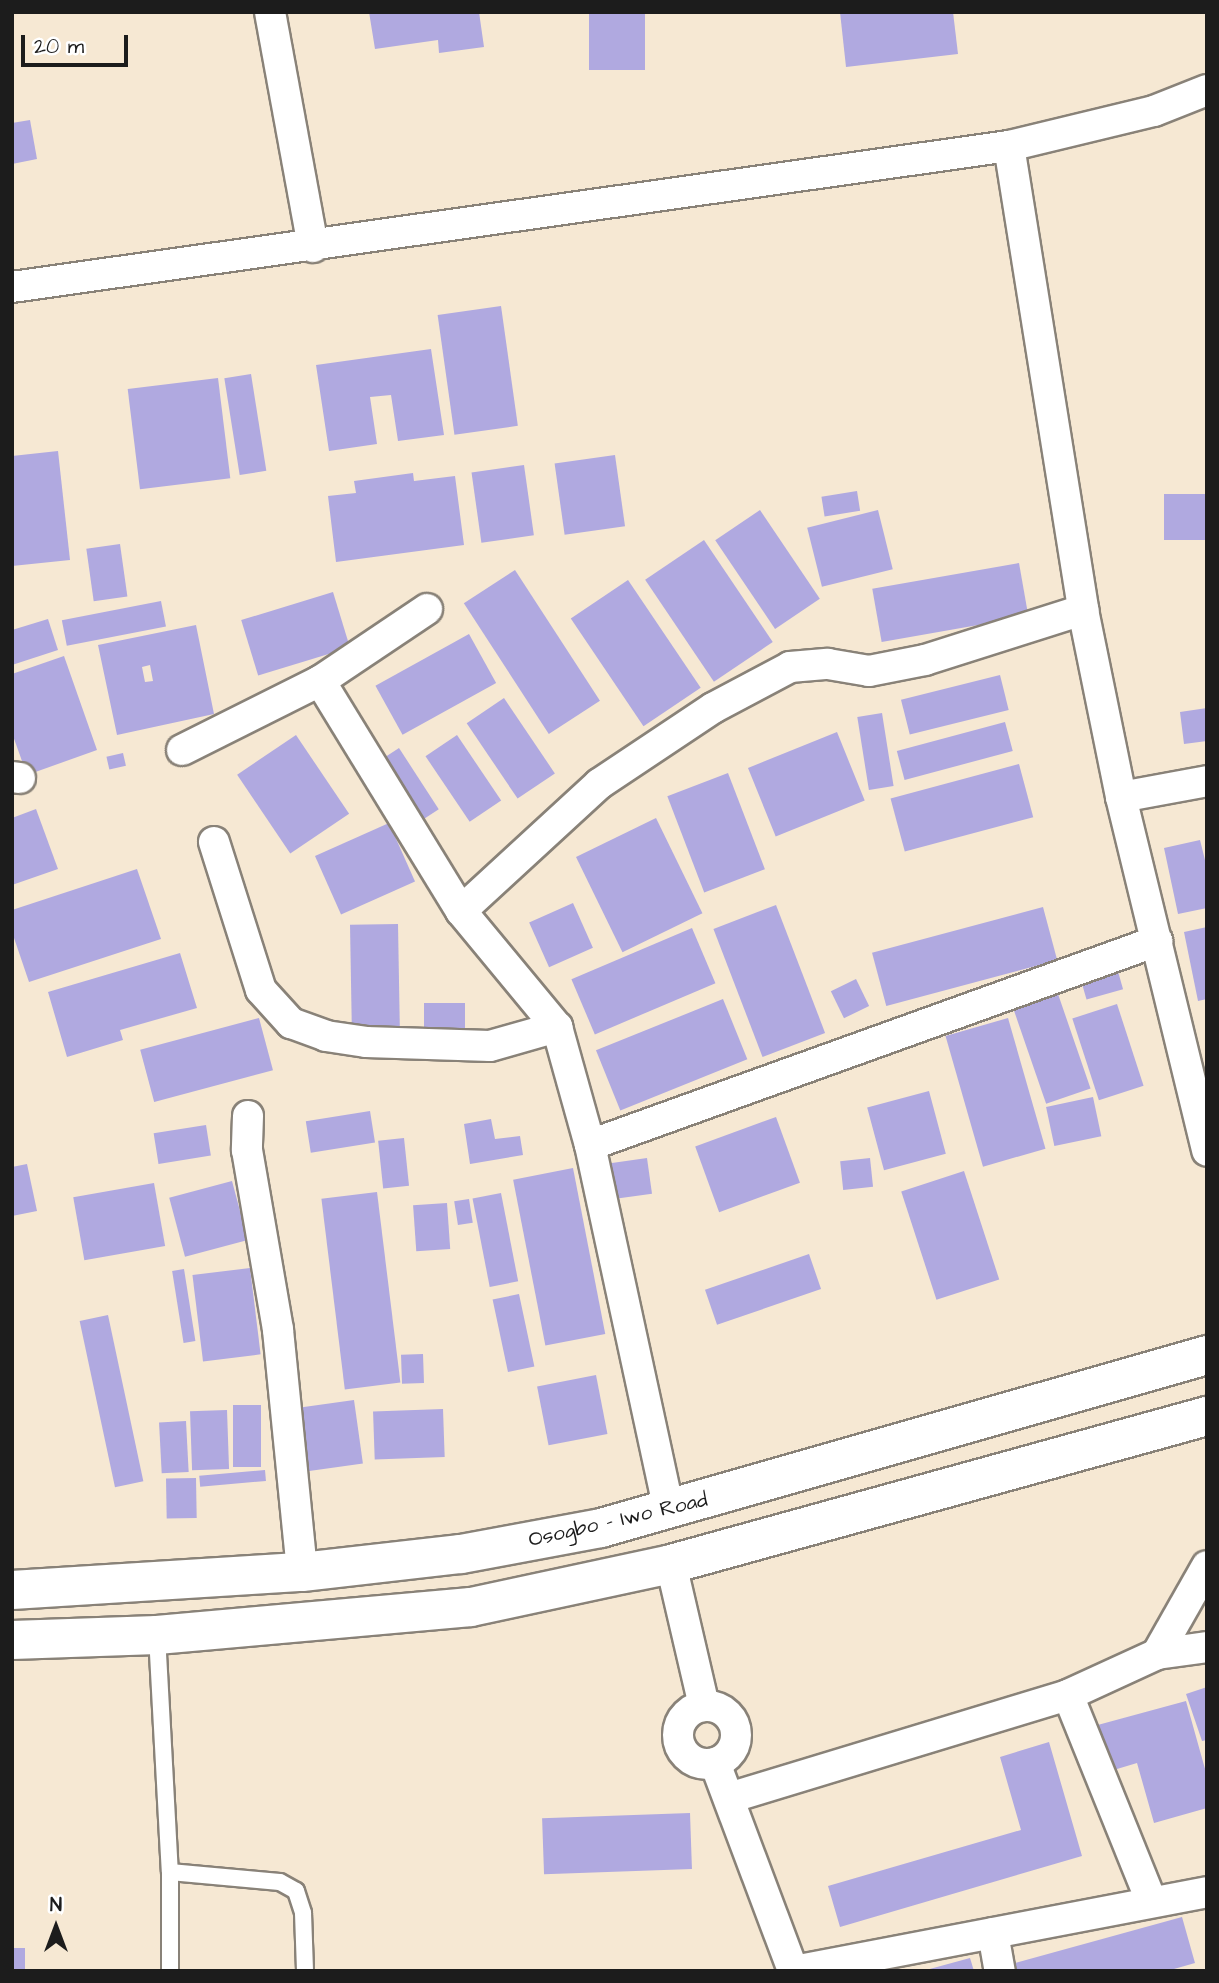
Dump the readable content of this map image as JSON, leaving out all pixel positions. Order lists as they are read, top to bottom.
{
  "streets": {
    "main road": ["Osogbo - Iwo Road"]
  },
  "scale_bar": "20 m",
  "north": "top"
}
